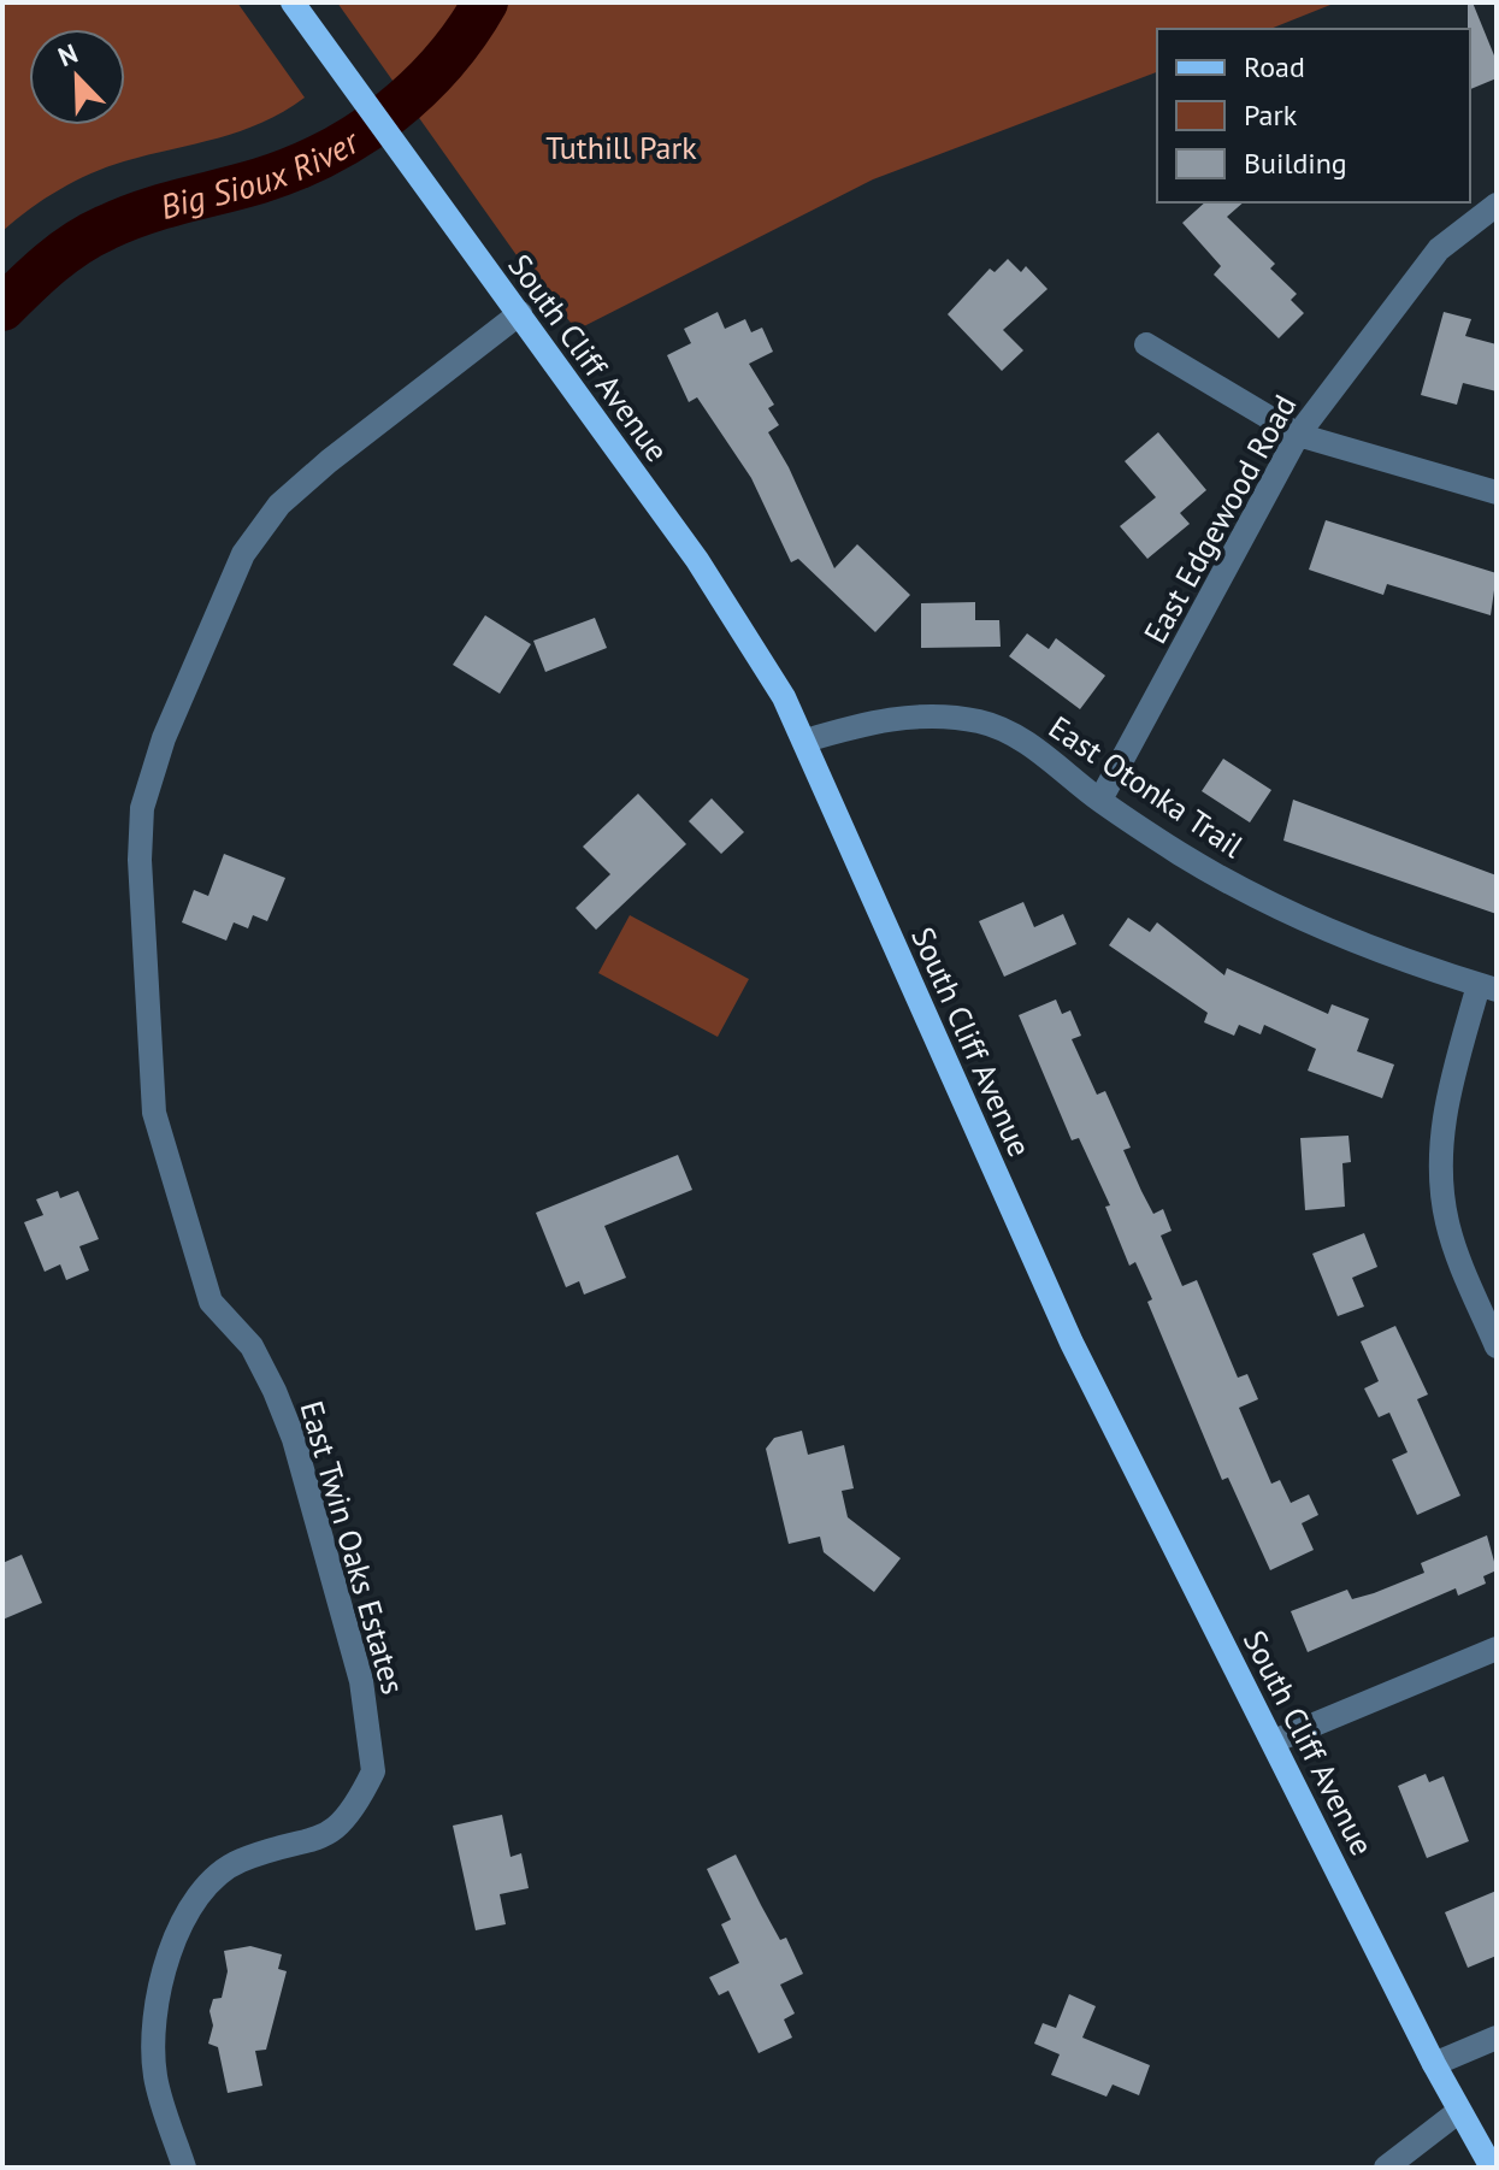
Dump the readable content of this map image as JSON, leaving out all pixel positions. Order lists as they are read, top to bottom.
{
  "streets": {
    "main road": ["South Cliff Avenue"],
    "street": ["East Edgewood Road", "East Otonka Trail", "East Twin Oaks Estates"]
  },
  "crossings": [
    ["South Cliff Avenue", "East Otonka Trail"],
    ["South Cliff Avenue", "East Twin Oaks Estates"],
    ["East Edgewood Road", "East Otonka Trail"]
  ],
  "water": ["Big Sioux River"],
  "parks": ["Tuthill Park"],
  "legend": ["Road", "Park", "Building"],
  "north": "top left"
}
